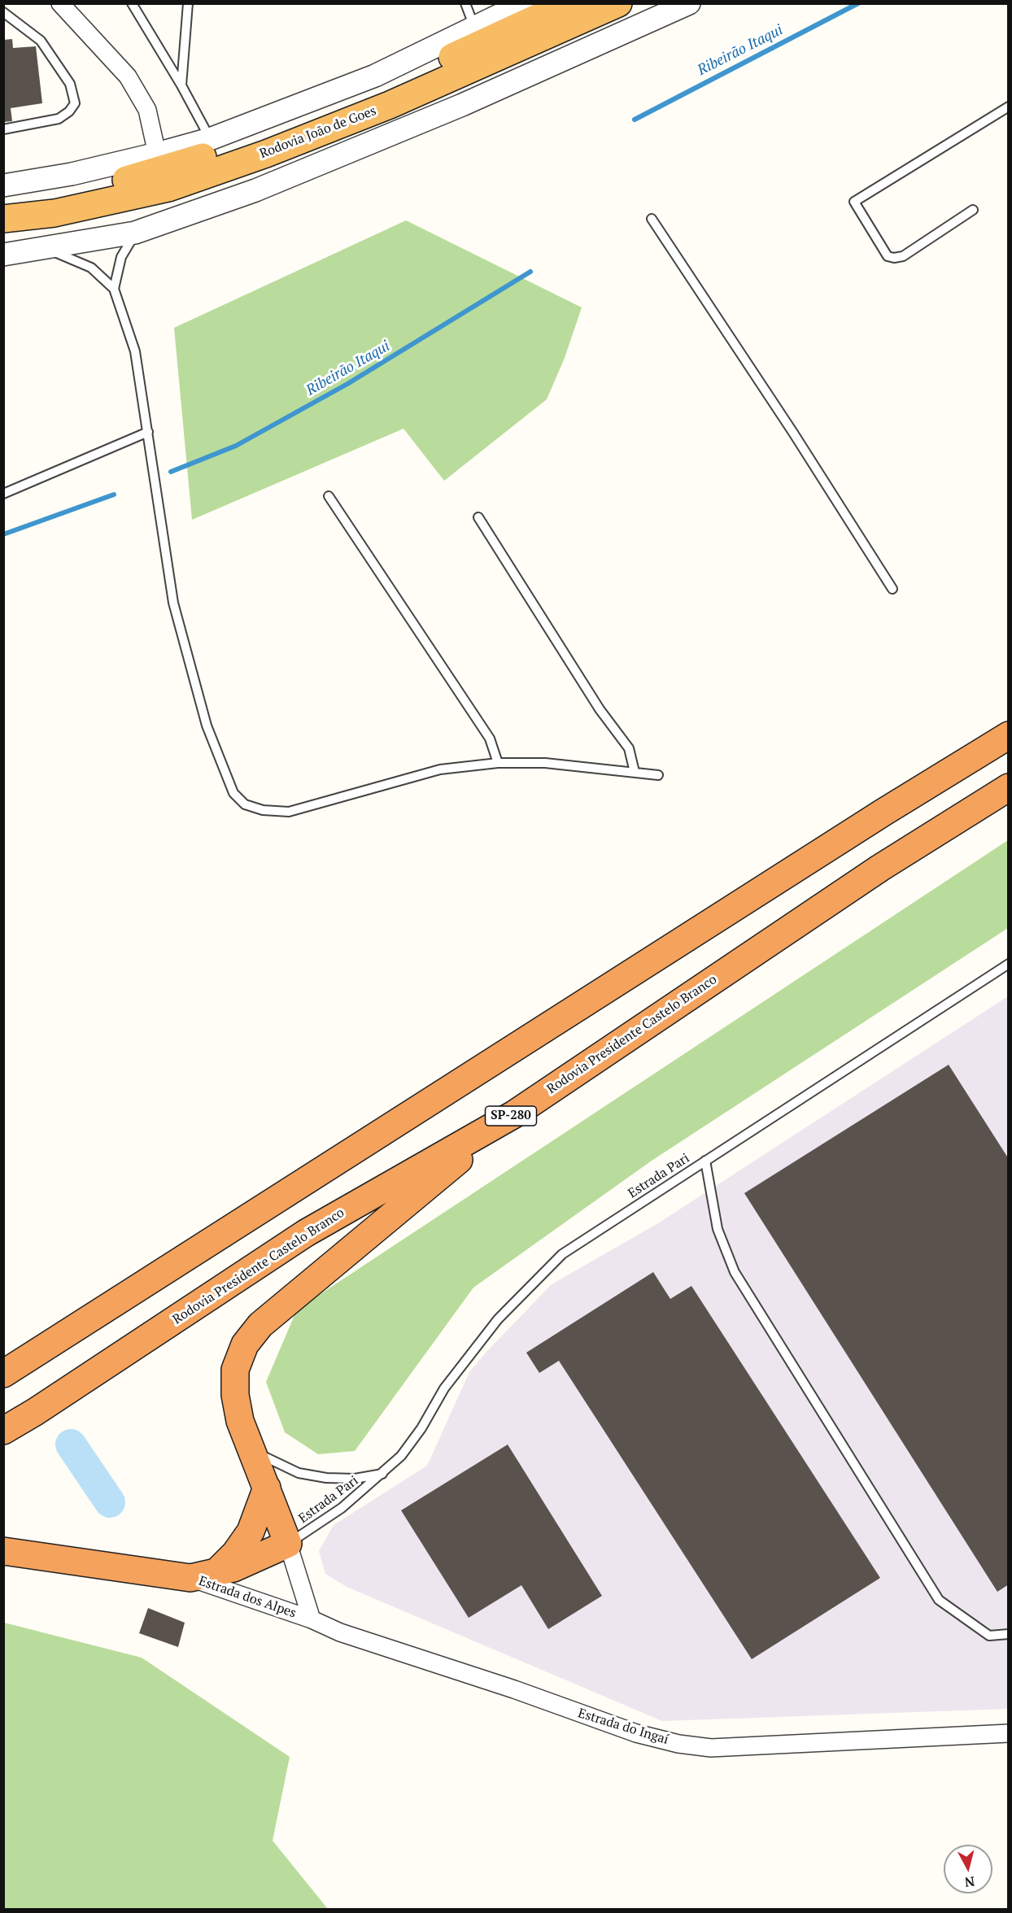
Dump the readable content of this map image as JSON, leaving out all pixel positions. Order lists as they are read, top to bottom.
{
  "streets": {
    "highway": ["Rodovia João de Goes", "Rodovia Presidente Castelo Branco", "SP-280"],
    "street": ["Estrada dos Alpes", "Estrada do Ingaí"],
    "lane": ["Estrada Pari"]
  },
  "crossings": [
    ["Estrada Pari", "Estrada dos Alpes"],
    ["Estrada dos Alpes", "Estrada do Ingaí"]
  ],
  "water": ["Ribeirão Itaqui"],
  "north": "bottom"
}
